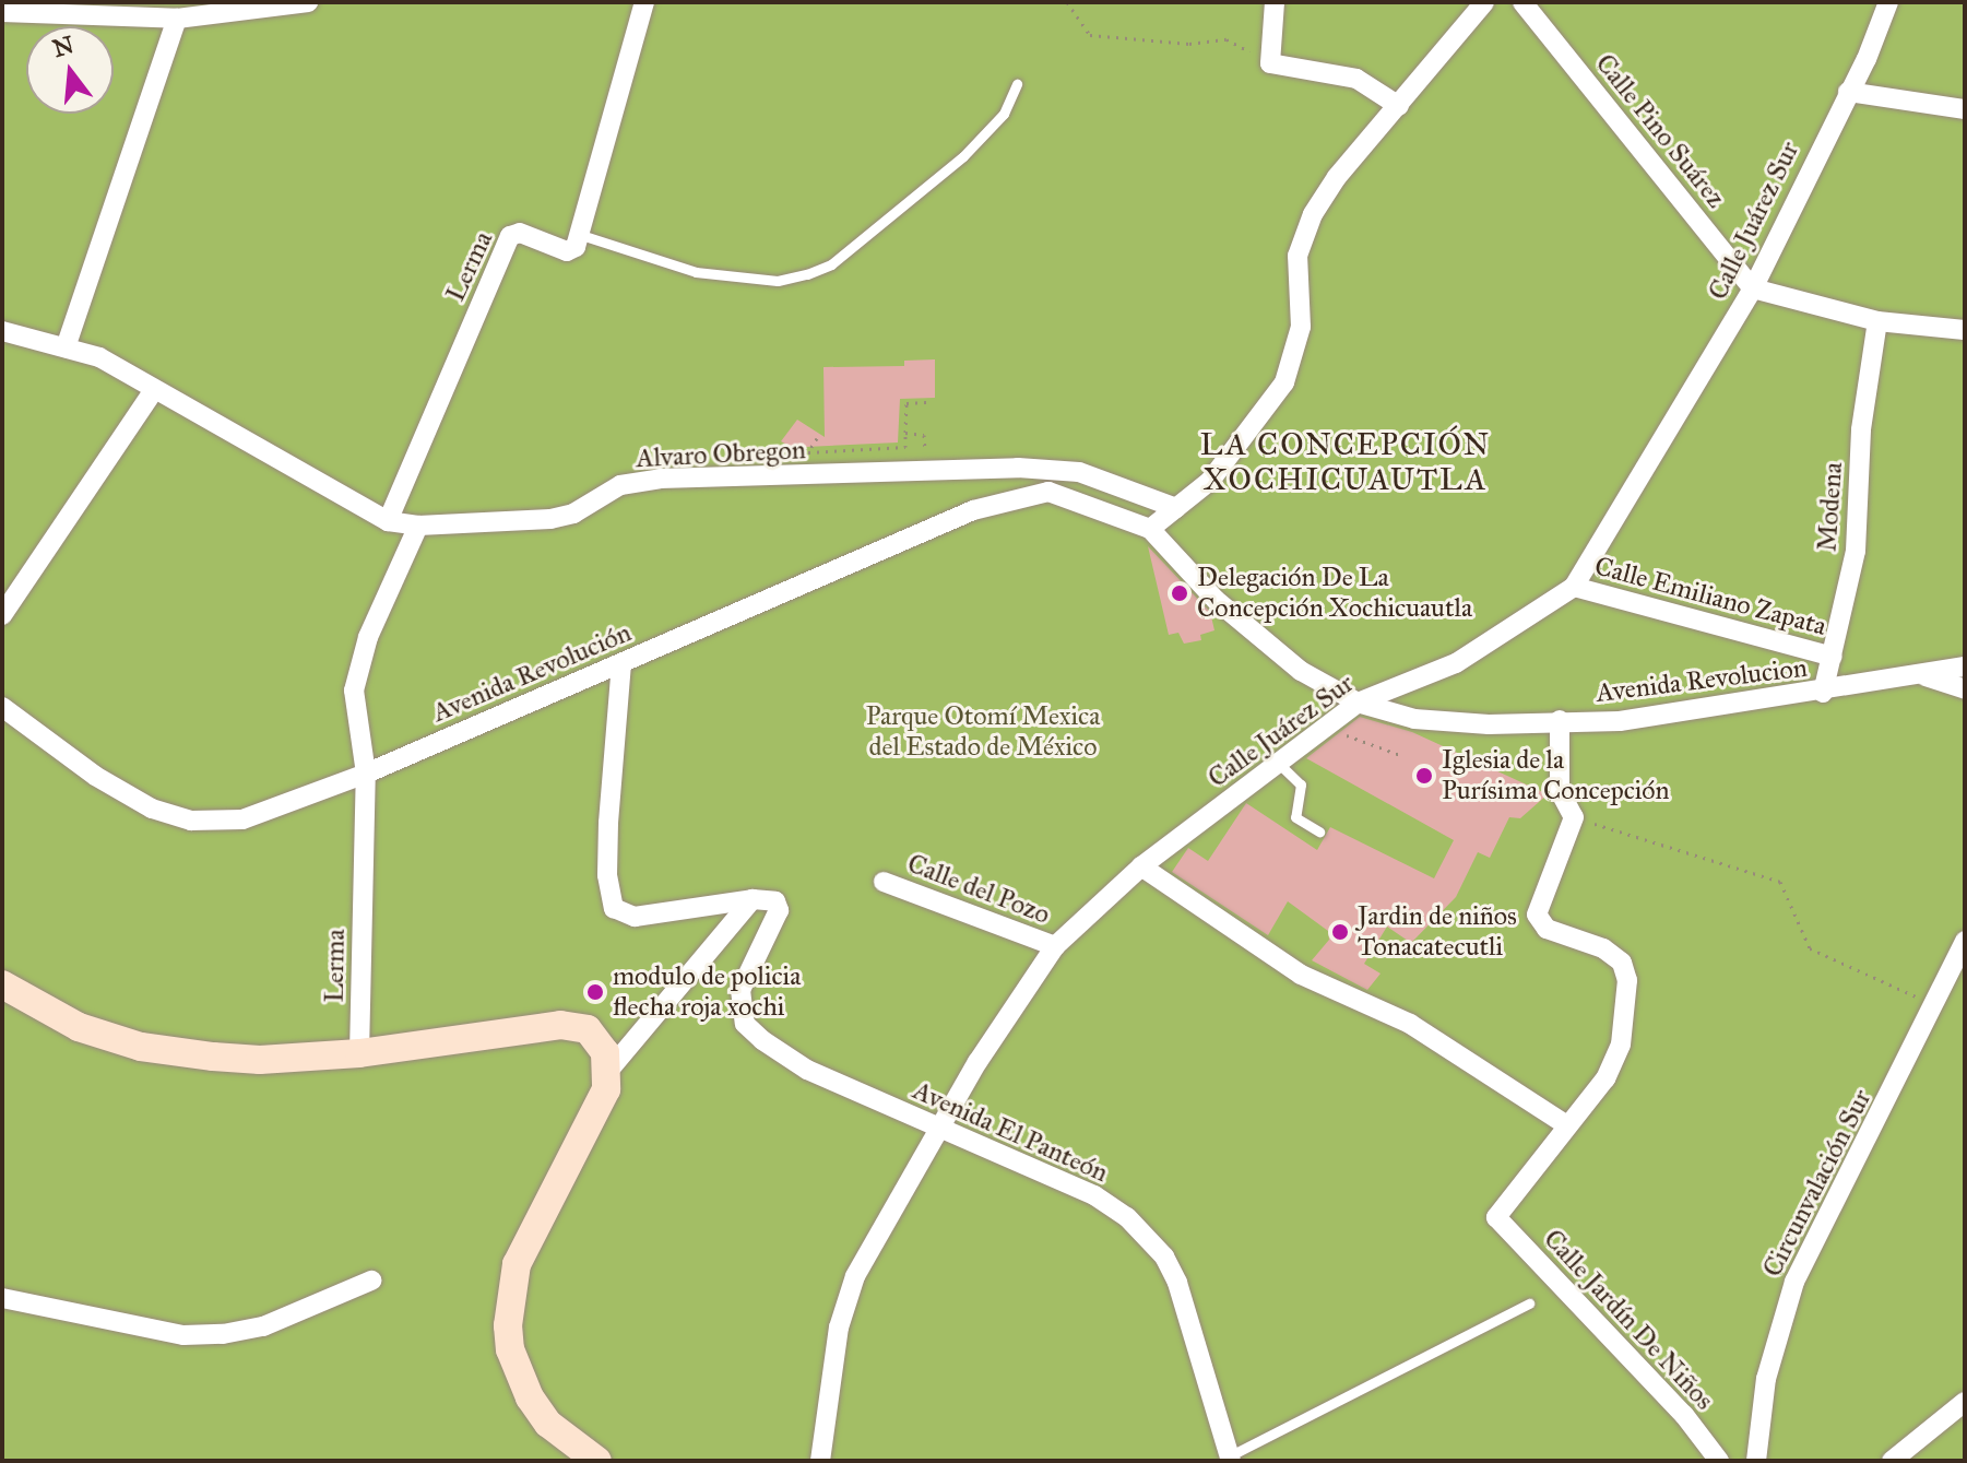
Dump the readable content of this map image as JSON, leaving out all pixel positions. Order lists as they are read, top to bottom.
{
  "streets": {
    "street": [
      "Calle Pino Suárez",
      "Calle Juárez Sur",
      "Lerma",
      "Alvaro Obregon",
      "Modena",
      "Calle Emiliano Zapata",
      "Avenida Revolución",
      "Avenida Revolucion",
      "Calle del Pozo",
      "Avenida El Panteón",
      "Circunvalación Sur",
      "Calle Jardín De Niños"
    ]
  },
  "crossings": [
    ["Calle Pino Suárez", "Calle Juárez Sur"],
    ["Calle Juárez Sur", "Calle Emiliano Zapata"],
    ["Calle Juárez Sur", "Avenida Revolucion"],
    ["Calle Juárez Sur", "Calle del Pozo"],
    ["Calle Juárez Sur", "Avenida El Panteón"],
    ["Lerma", "Alvaro Obregon"],
    ["Lerma", "Avenida Revolución"],
    ["Modena", "Calle Emiliano Zapata"],
    ["Modena", "Avenida Revolucion"],
    ["Avenida Revolución", "Avenida Revolucion"]
  ],
  "districts": ["LA CONCEPCIÓN XOCHICUAUTLA"],
  "parks": ["Parque Otomí Mexica del Estado de México"],
  "places": [
    "Delegación De La Concepción Xochicuautla",
    "Iglesia de la Purísima Concepción",
    "Jardin de niños Tonacatecutli",
    "modulo de policia flecha roja xochi"
  ],
  "north": "top"
}
